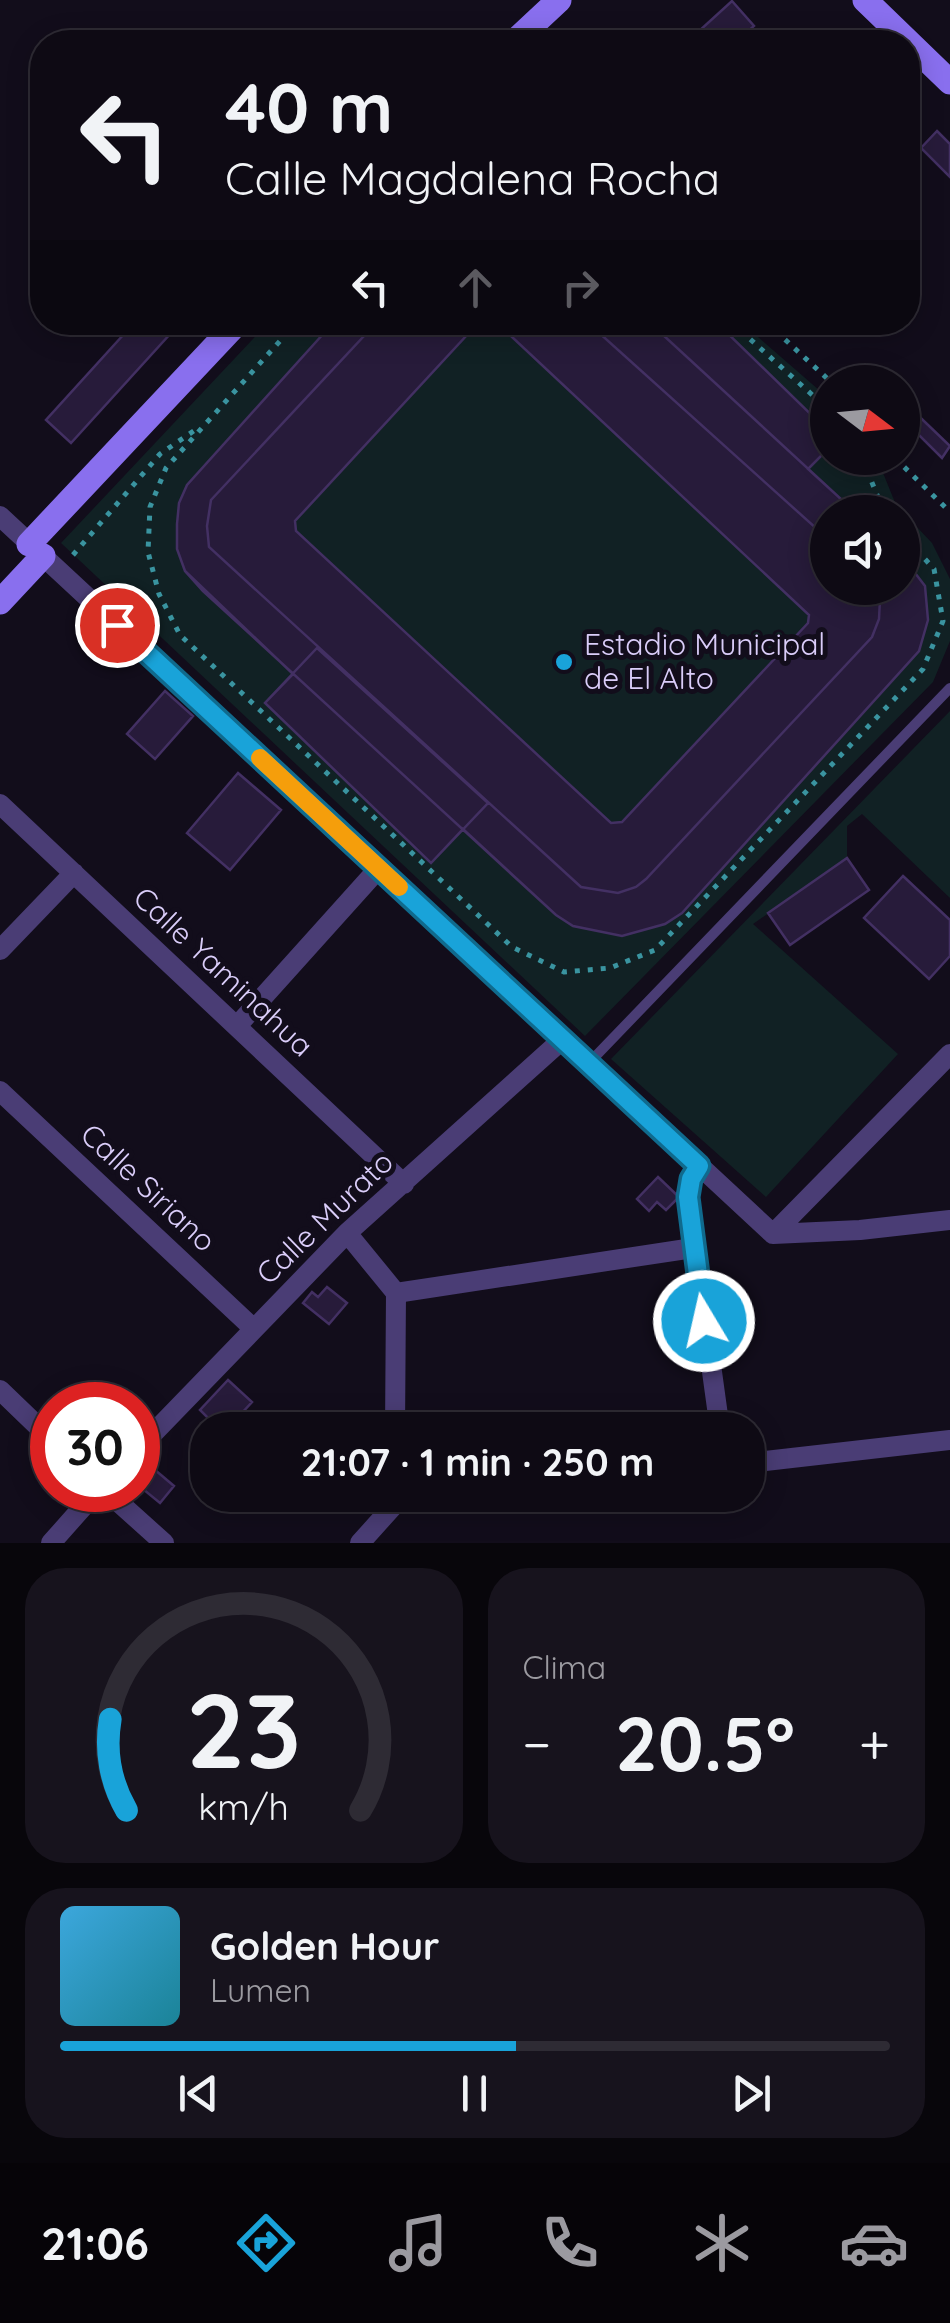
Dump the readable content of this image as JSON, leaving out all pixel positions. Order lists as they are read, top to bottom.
{
  "streets": {
    "street": ["Calle Yaminahua", "Calle Siriano", "Calle Murato"]
  },
  "crossings": [
    ["Calle Yaminahua", "Calle Murato"],
    ["Calle Siriano", "Calle Murato"]
  ],
  "places": ["Estadio Municipal de El Alto"],
  "north": "right",
  "page": {
    "turn": ["40 m", "Calle Magdalena Rocha"],
    "limit": "30",
    "trip": "21:07 · 1 min · 250 m",
    "tile": "Clima",
    "heat": ["−", "20.5°", "+"],
    "song": ["Golden Hour", "Lumen"],
    "tabs": "21:06",
    "gauge": ["23", "km/h"]
  }
}
